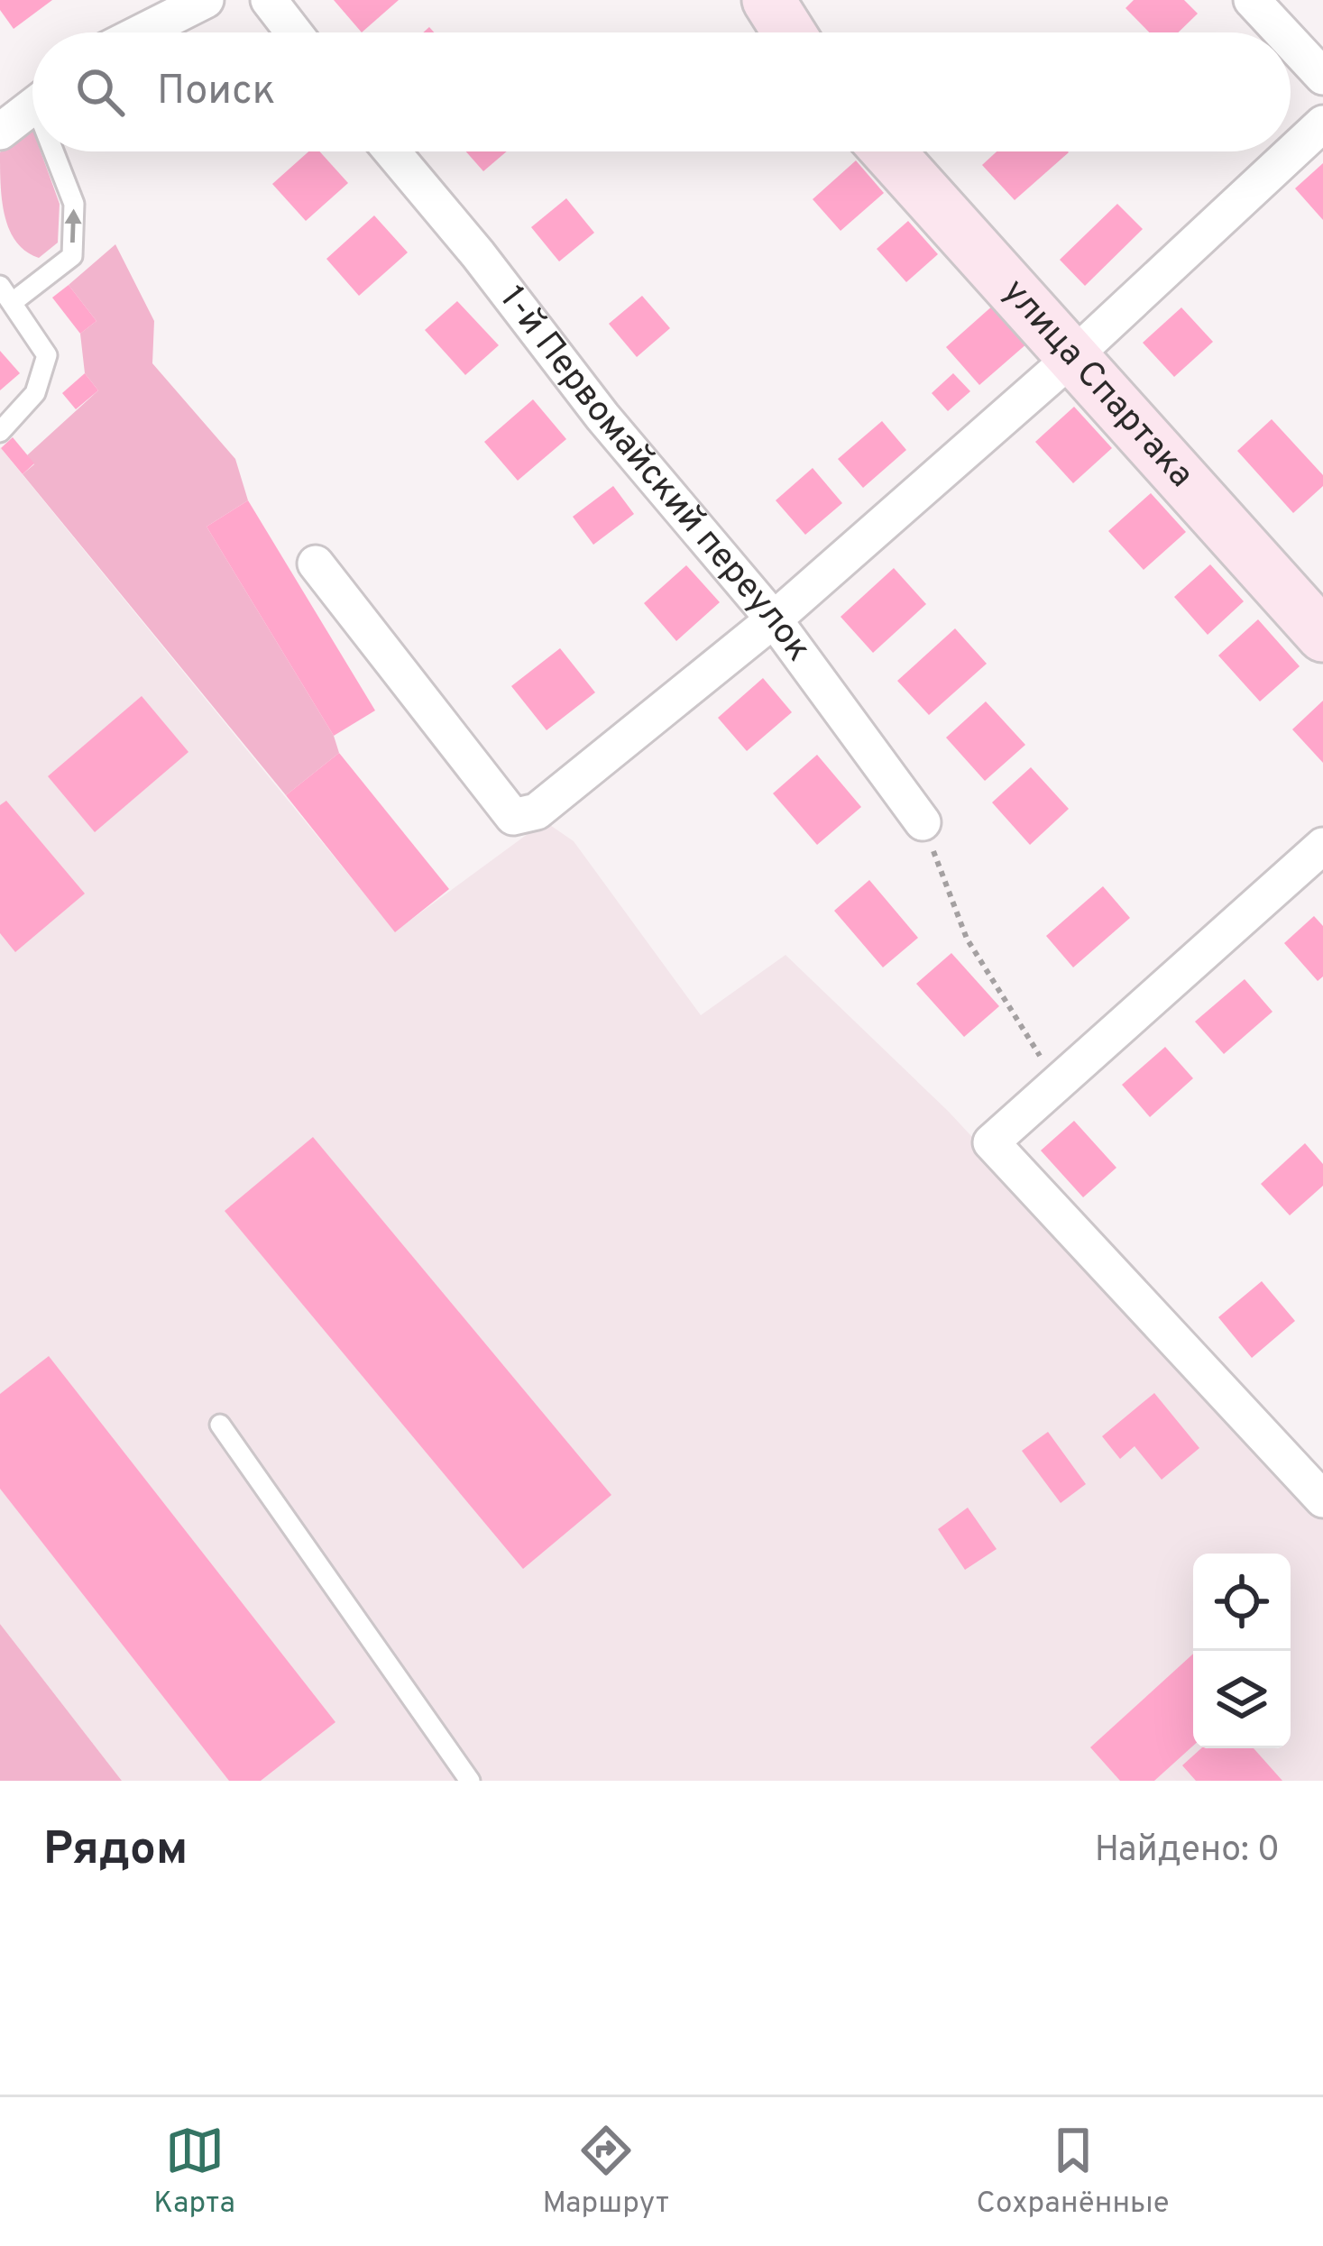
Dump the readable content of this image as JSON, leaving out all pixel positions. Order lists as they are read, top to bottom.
{
  "streets": {
    "street": ["улица Спартака", "1-й Первомайский переулок"]
  },
  "page": {
    "search": "Поиск",
    "heading": ["Рядом", "Найдено: 0"],
    "nav": ["Карта", "Маршрут", "Сохранённые"]
  }
}
